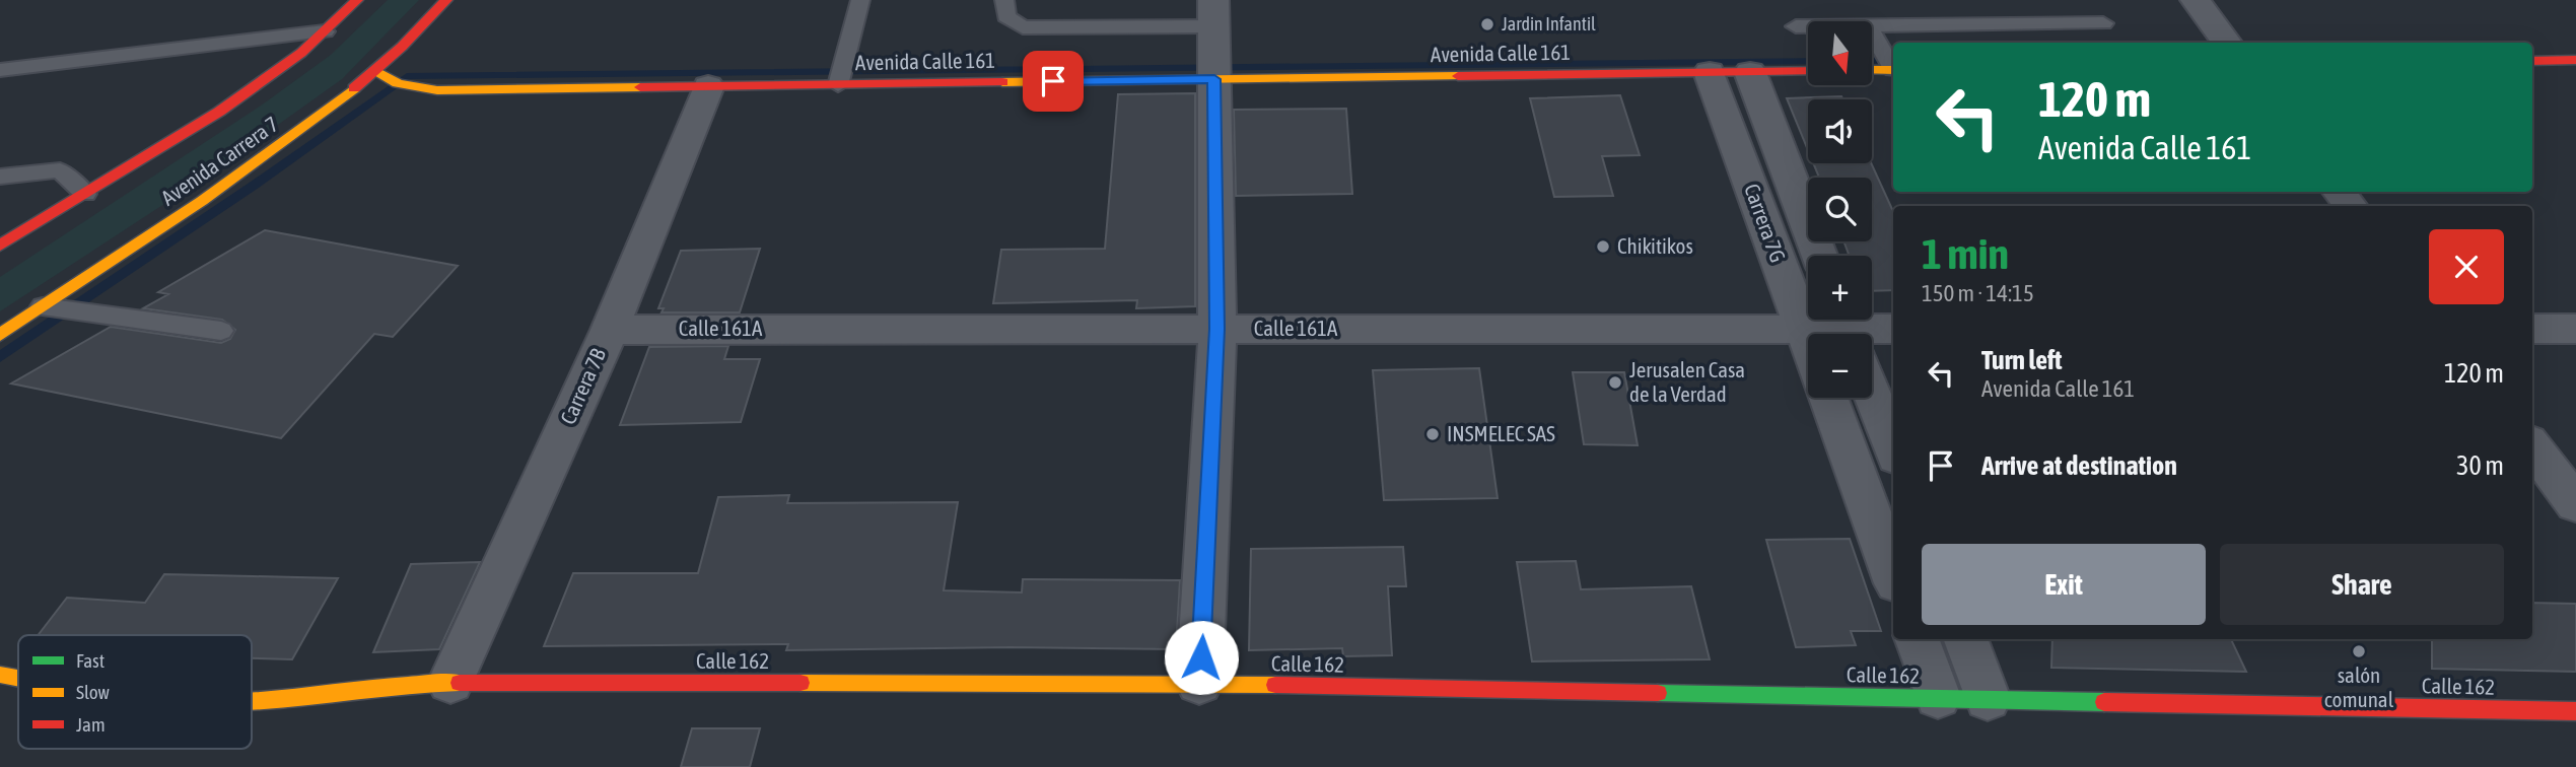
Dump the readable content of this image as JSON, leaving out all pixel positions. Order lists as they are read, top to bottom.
{
  "streets": {
    "main road": ["Avenida Calle 161", "Avenida Carrera 7", "Calle 162"],
    "street": ["Carrera 7G", "Calle 161A", "Carrera 7B"]
  },
  "crossings": [
    ["Avenida Calle 161", "Avenida Carrera 7"],
    ["Avenida Calle 161", "Carrera 7G"],
    ["Avenida Calle 161", "Carrera 7B"],
    ["Carrera 7G", "Calle 161A"],
    ["Calle 161A", "Carrera 7B"],
    ["Carrera 7B", "Calle 162"]
  ],
  "places": [
    "Jardin Infantil",
    "Chikitikos",
    "Jerusalen Casa de la Verdad",
    "INSMELEC SAS",
    "salón comunal"
  ],
  "legend": ["Fast", "Slow", "Jam"],
  "north": "bottom",
  "page": {
    "map_buttons": ["+", "−"],
    "turn": ["120 m", "Avenida Calle 161"],
    "heading": ["1 min", "150 m · 14:15"],
    "list": [
      {
        "name": "Turn left",
        "note": "Avenida Calle 161",
        "value": "120 m"
      },
      {
        "name": "Arrive at destination",
        "value": "30 m"
      }
    ],
    "buttons": ["Exit", "Share"]
  }
}
